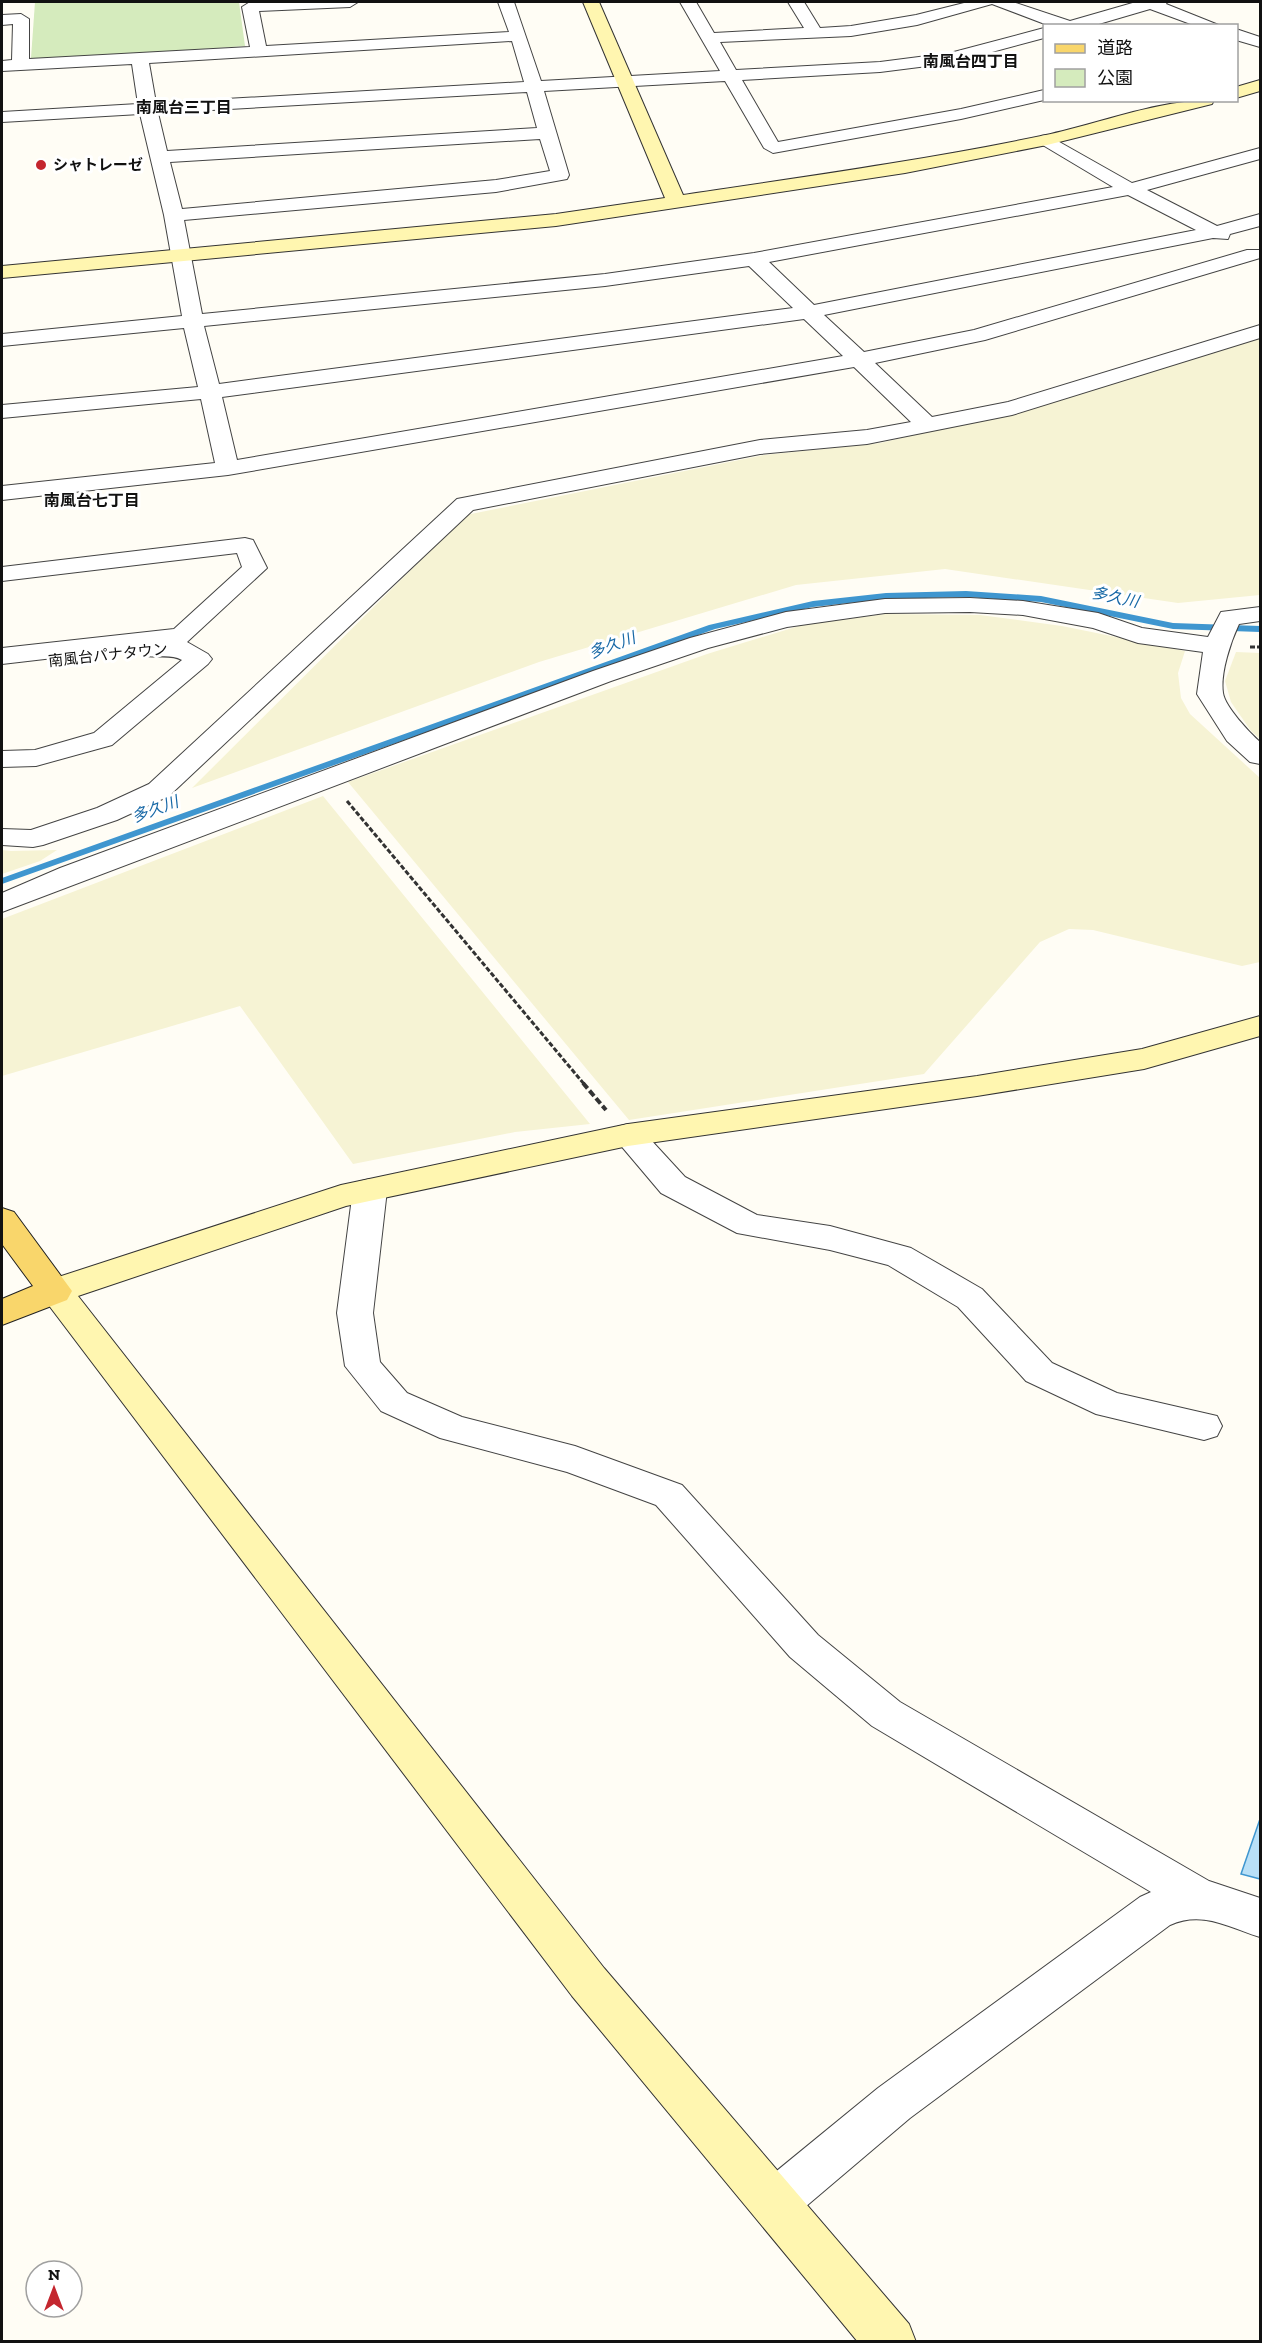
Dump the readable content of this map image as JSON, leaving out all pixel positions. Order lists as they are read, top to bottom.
{
  "streets": {
    "street": ["南風台パナタウン"]
  },
  "districts": ["南風台四丁目", "南風台三丁目", "南風台七丁目"],
  "water": ["多久川"],
  "places": ["シャトレーゼ"],
  "legend": ["道路", "公園"],
  "north": "top"
}
